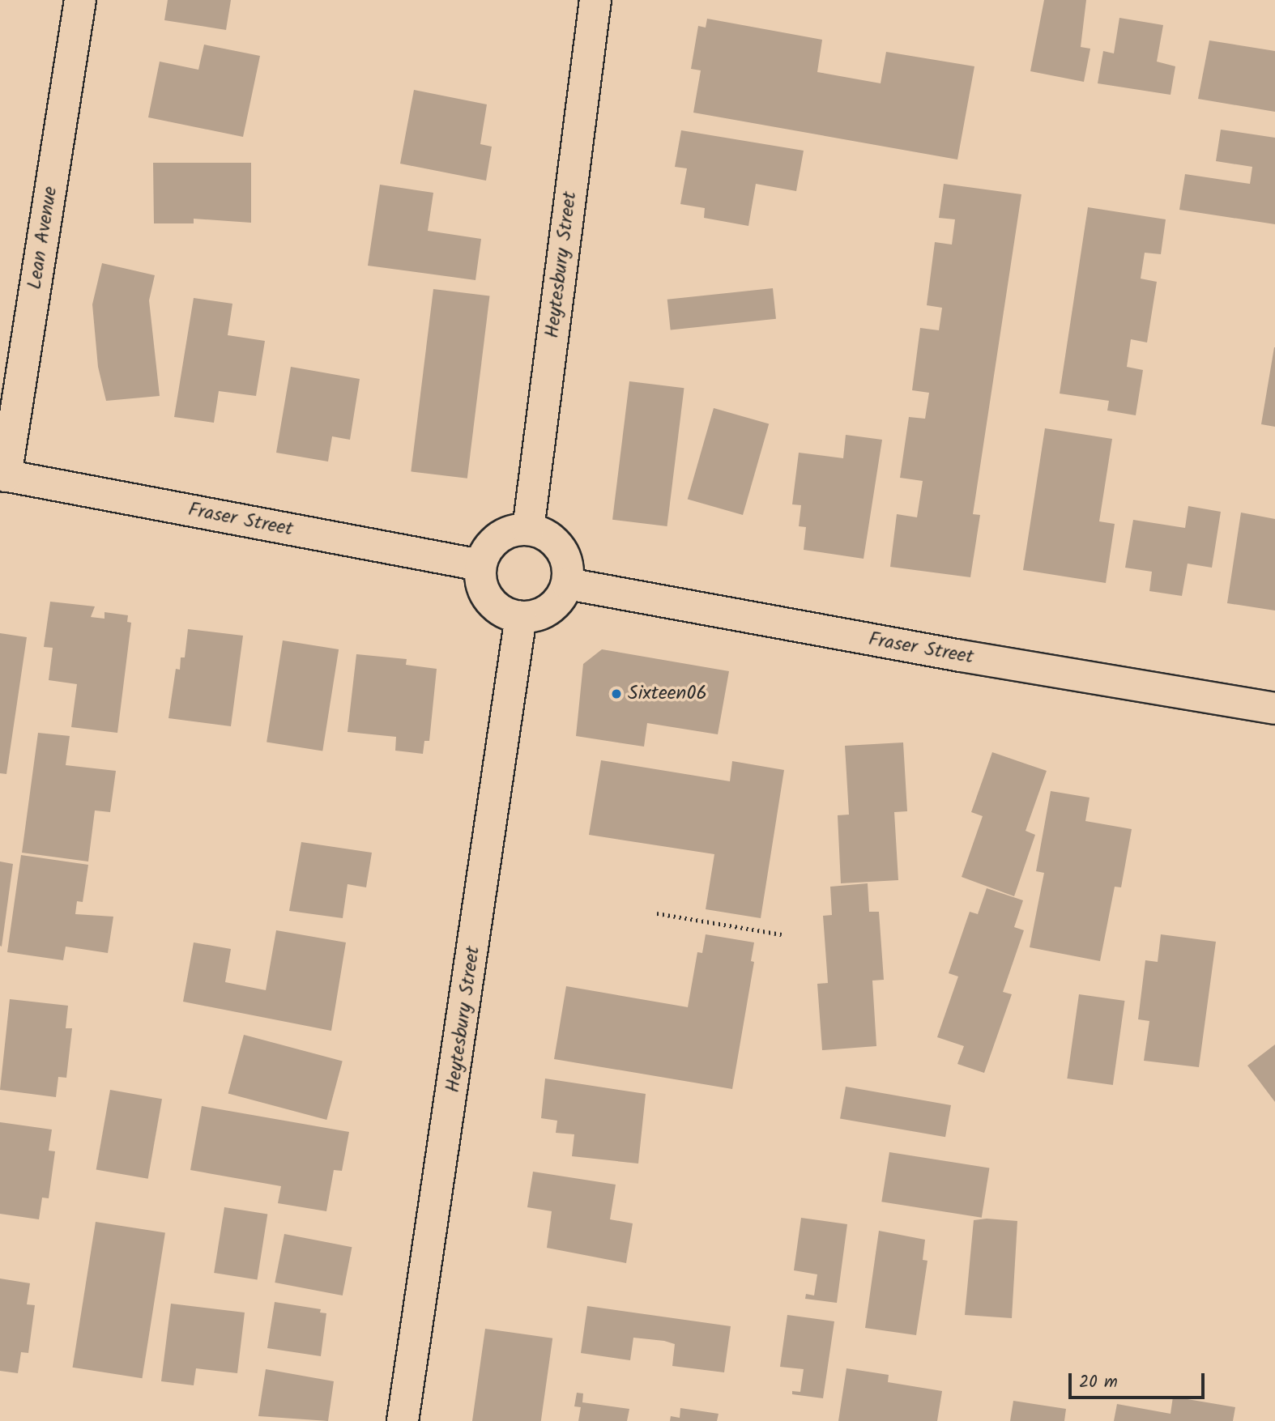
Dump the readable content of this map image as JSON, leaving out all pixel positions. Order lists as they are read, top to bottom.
{
  "streets": {
    "street": ["Lean Avenue", "Heytesbury Street", "Fraser Street"]
  },
  "crossings": [
    ["Lean Avenue", "Fraser Street"],
    ["Heytesbury Street", "Fraser Street"]
  ],
  "places": ["Sixteen06"],
  "scale_bar": "20 m"
}
